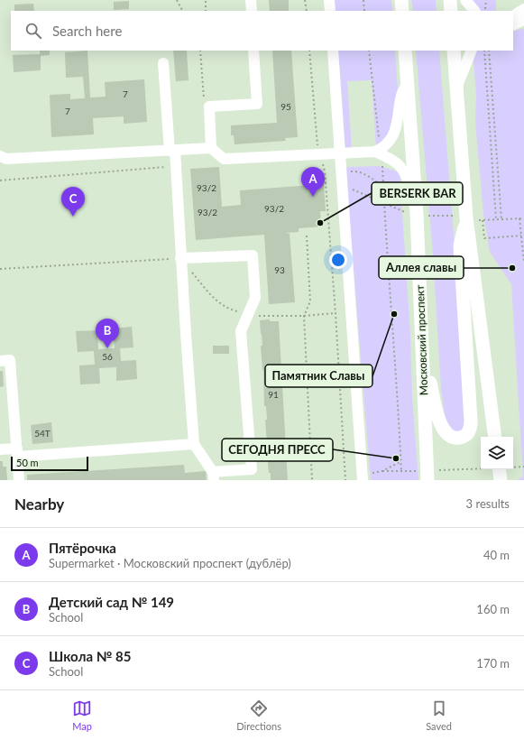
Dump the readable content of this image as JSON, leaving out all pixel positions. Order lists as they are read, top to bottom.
{
  "streets": {
    "main road": ["Московский проспект"]
  },
  "places": [
    "BERSERK BAR",
    "Аллея славы",
    "Памятник Славы",
    "СЕГОДНЯ ПРЕСС"
  ],
  "house_numbers": [
    "7",
    "95",
    "7",
    "93/2",
    "93/2",
    "93/2",
    "93",
    "56",
    "91",
    "54Т"
  ],
  "scale_bar": "50 m",
  "page": {
    "search": "Search here",
    "pins": ["A", "C", "B"],
    "scale": "50 m",
    "heading": ["Nearby", "3 results"],
    "list": [
      {
        "mark": "A",
        "name": "Пятёрочка",
        "note": "Supermarket · Московский проспект (дублёр)",
        "value": "40 m"
      },
      {
        "mark": "B",
        "name": "Детский сад № 149",
        "note": "School",
        "value": "160 m"
      },
      {
        "mark": "C",
        "name": "Школа № 85",
        "note": "School",
        "value": "170 m"
      }
    ],
    "nav": ["Map", "Directions", "Saved"]
  }
}
